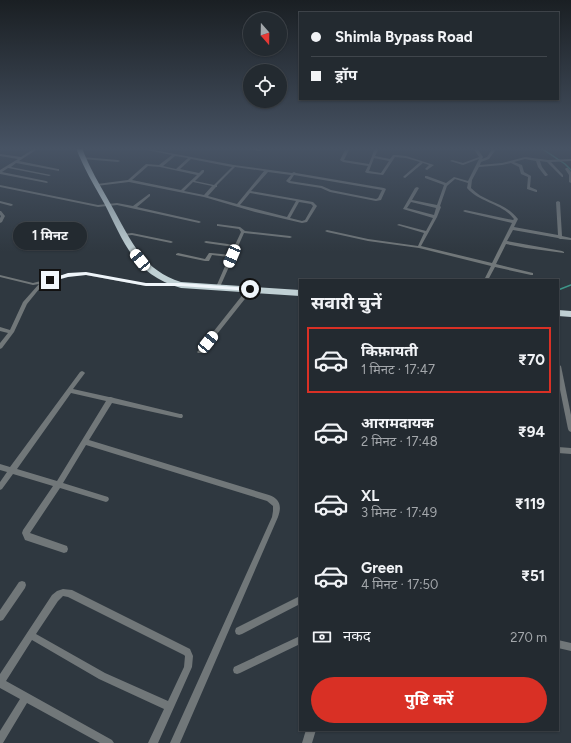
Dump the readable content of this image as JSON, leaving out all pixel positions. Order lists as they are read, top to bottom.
{
  "north": "bottom",
  "page": {
    "banner": ["Shimla Bypass Road", "ड्रॉप"],
    "bubble": "1 मिनट",
    "heading": "सवारी चुनें",
    "list": [
      {
        "name": "किफ़ायती",
        "note": "1 मिनट · 17:47",
        "value": "₹70"
      },
      {
        "name": "आरामदायक",
        "note": "2 मिनट · 17:48",
        "value": "₹94"
      },
      {
        "name": "XL",
        "note": "3 मिनट · 17:49",
        "value": "₹119"
      },
      {
        "name": "Green",
        "note": "4 मिनट · 17:50",
        "value": "₹51"
      }
    ],
    "pay": ["नकद", "270 m"],
    "buttons": "पुष्टि करें"
  }
}
